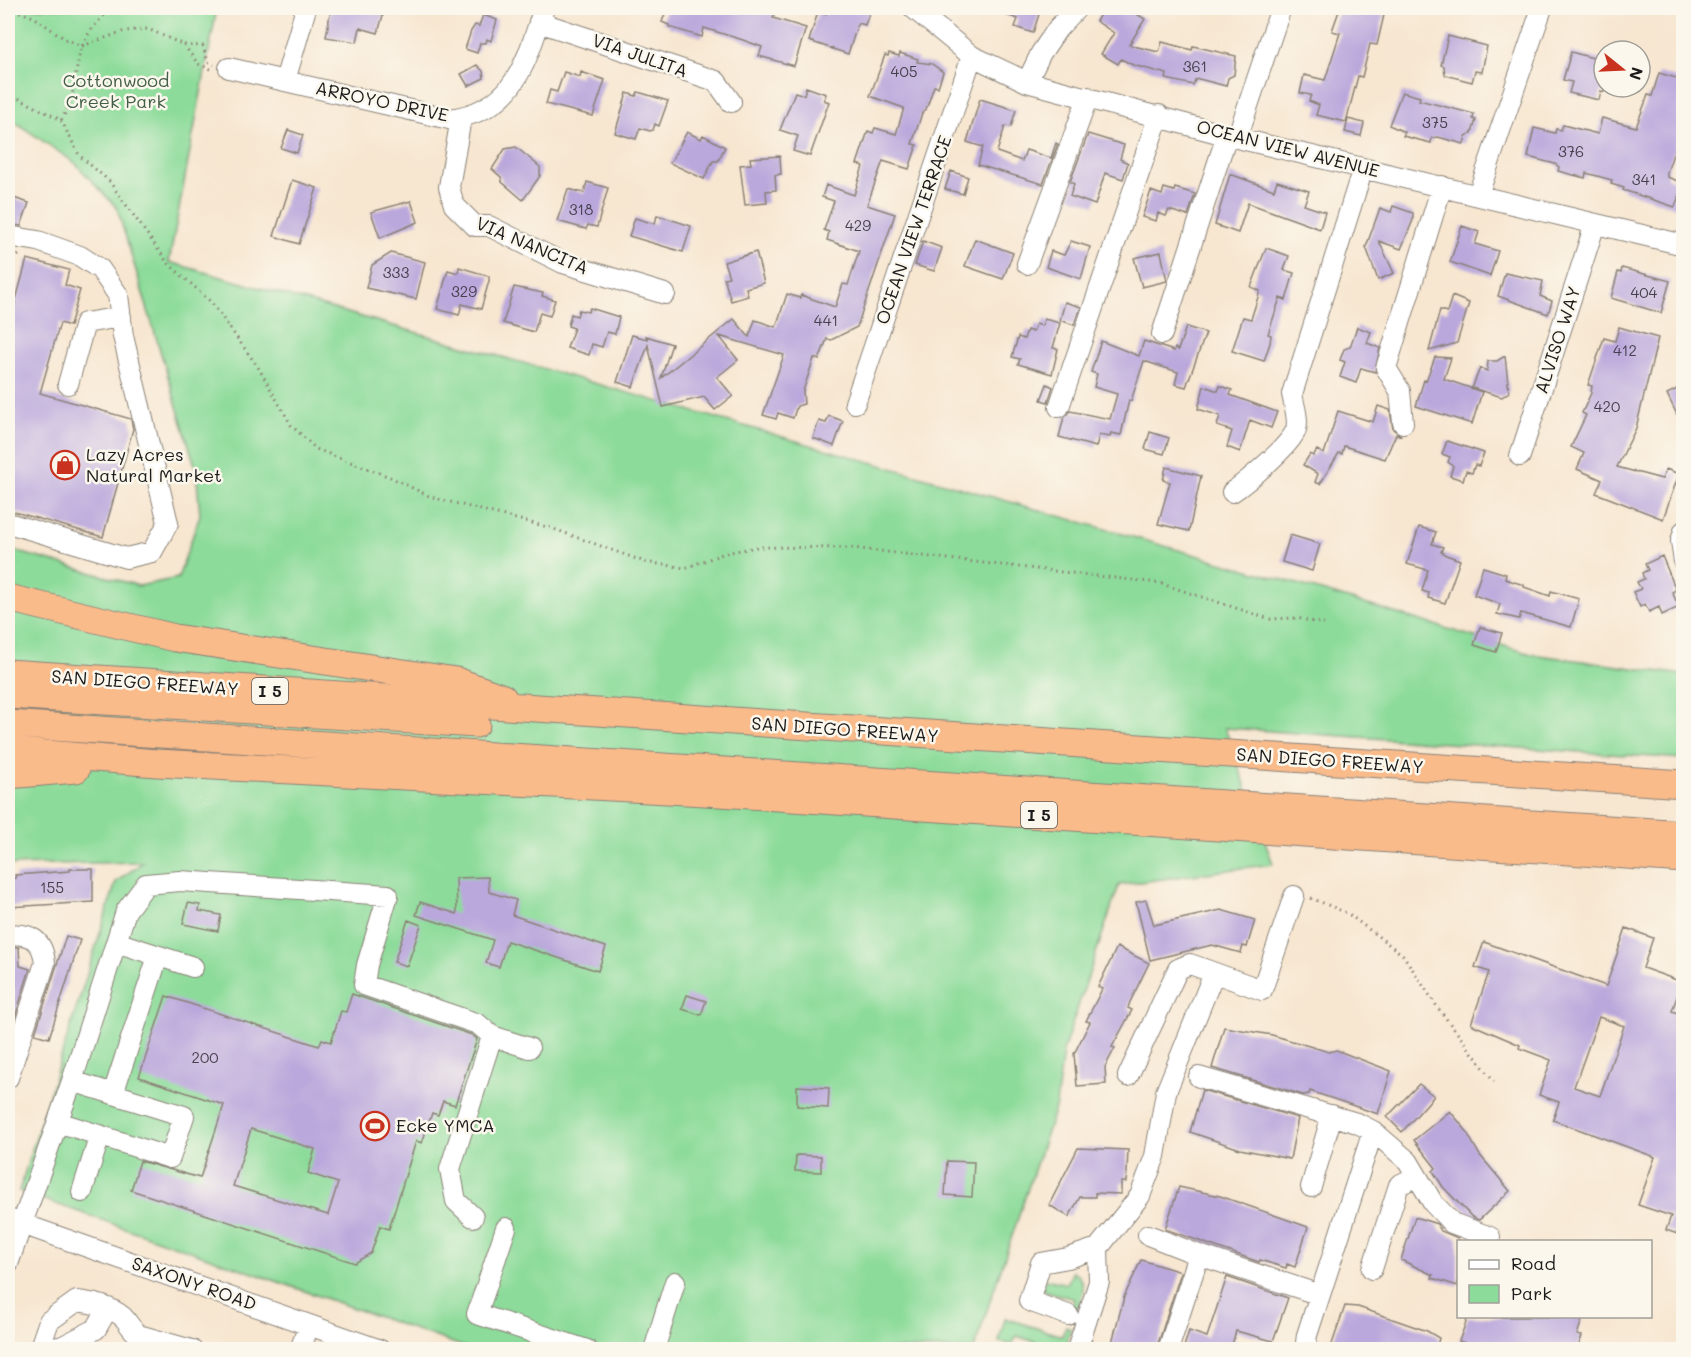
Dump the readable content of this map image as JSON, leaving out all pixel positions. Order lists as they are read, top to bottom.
{
  "streets": {
    "highway": ["SAN DIEGO FREEWAY", "I 5"],
    "street": [
      "VIA JULITA",
      "ARROYO DRIVE",
      "OCEAN VIEW AVENUE",
      "OCEAN VIEW TERRACE",
      "VIA NANCITA",
      "ALVISO WAY",
      "SAXONY ROAD"
    ]
  },
  "crossings": [
    ["VIA JULITA", "ARROYO DRIVE"],
    ["ARROYO DRIVE", "VIA NANCITA"],
    ["OCEAN VIEW AVENUE", "OCEAN VIEW TERRACE"],
    ["OCEAN VIEW AVENUE", "ALVISO WAY"]
  ],
  "parks": ["Cottonwood Creek Park"],
  "places": {
    "shop": ["Lazy Acres Natural Market"],
    "sports": ["Ecke YMCA"]
  },
  "house_numbers": [
    "361",
    "405",
    "375",
    "376",
    "341",
    "318",
    "429",
    "333",
    "329",
    "404",
    "441",
    "412",
    "420",
    "155",
    "200"
  ],
  "legend": ["Road", "Park"],
  "north": "right"
}
